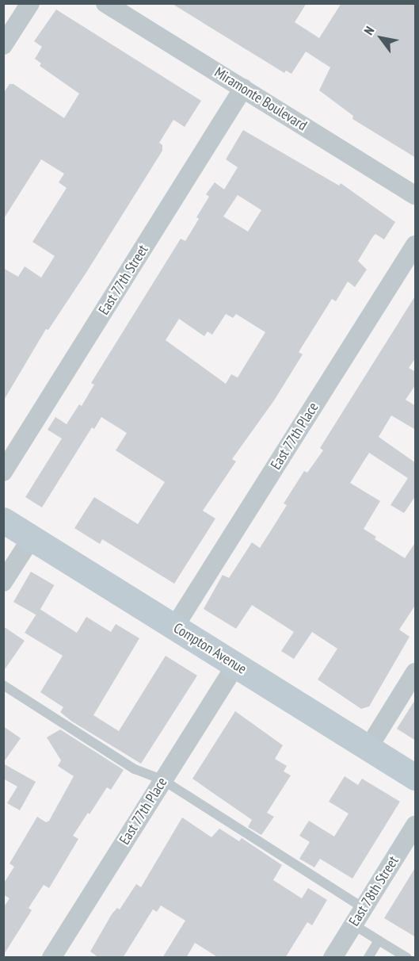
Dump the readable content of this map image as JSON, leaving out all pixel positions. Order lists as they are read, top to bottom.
{
  "streets": {
    "main road": ["Compton Avenue"],
    "street": [
      "Miramonte Boulevard",
      "East 77th Street",
      "East 77th Place",
      "East 78th Street"
    ]
  },
  "crossings": [
    ["Miramonte Boulevard", "East 77th Street"],
    ["East 77th Place", "Compton Avenue"]
  ],
  "north": "top left"
}
